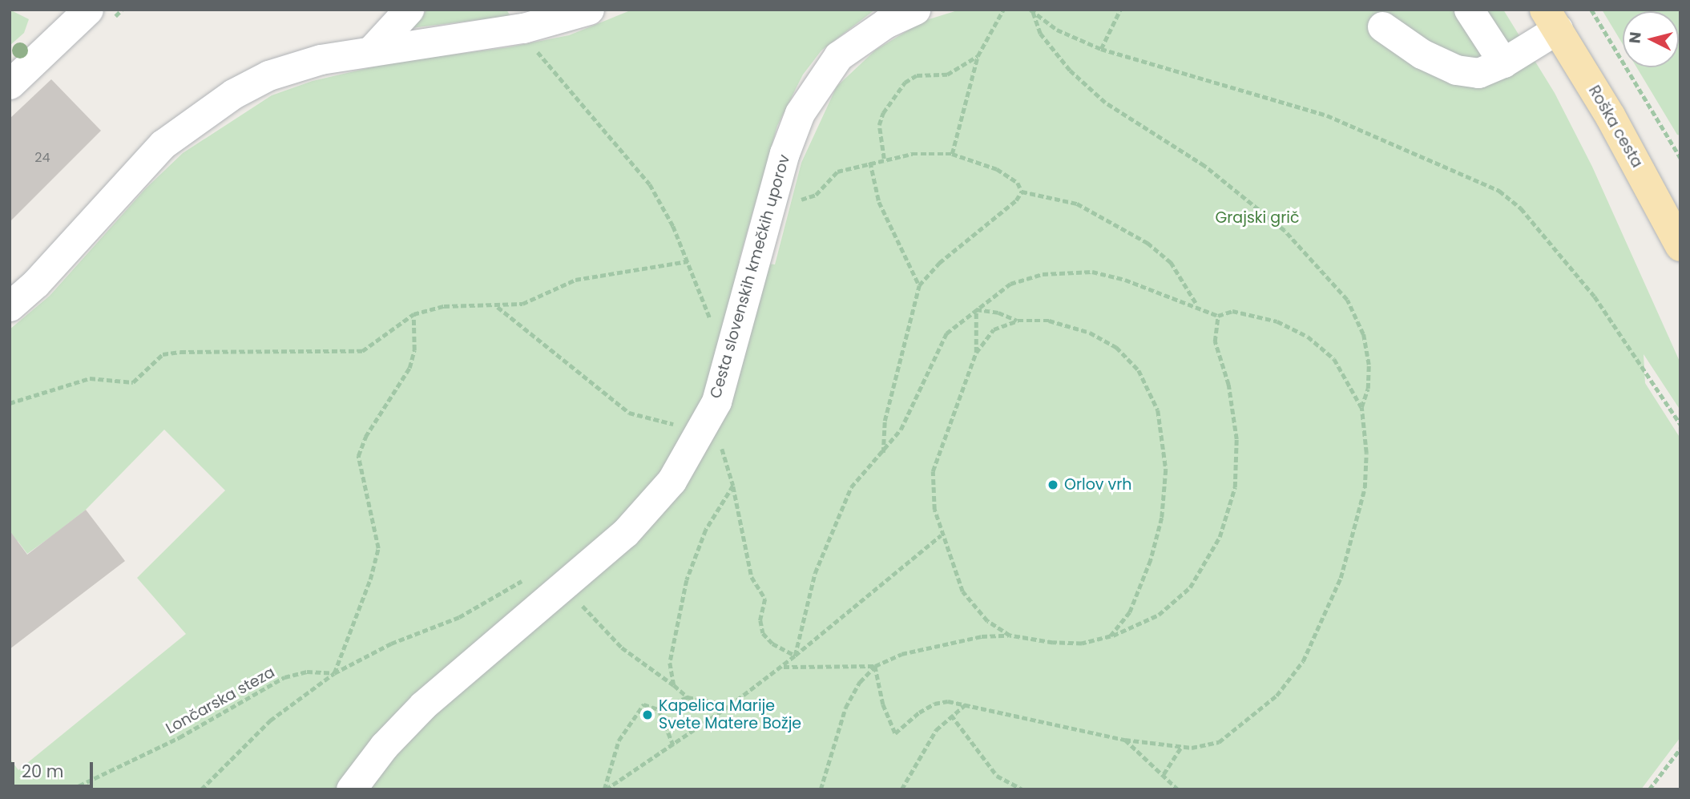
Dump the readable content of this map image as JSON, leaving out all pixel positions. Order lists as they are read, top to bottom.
{
  "streets": {
    "main road": ["Roška cesta"],
    "street": ["Cesta slovenskih kmečkih uporov"],
    "path": ["Lončarska steza"]
  },
  "parks": ["Grajski grič"],
  "places": ["Orlov vrh", "Kapelica Marije Svete Matere Božje"],
  "house_numbers": ["24"],
  "scale_bar": "20 m",
  "north": "left"
}
